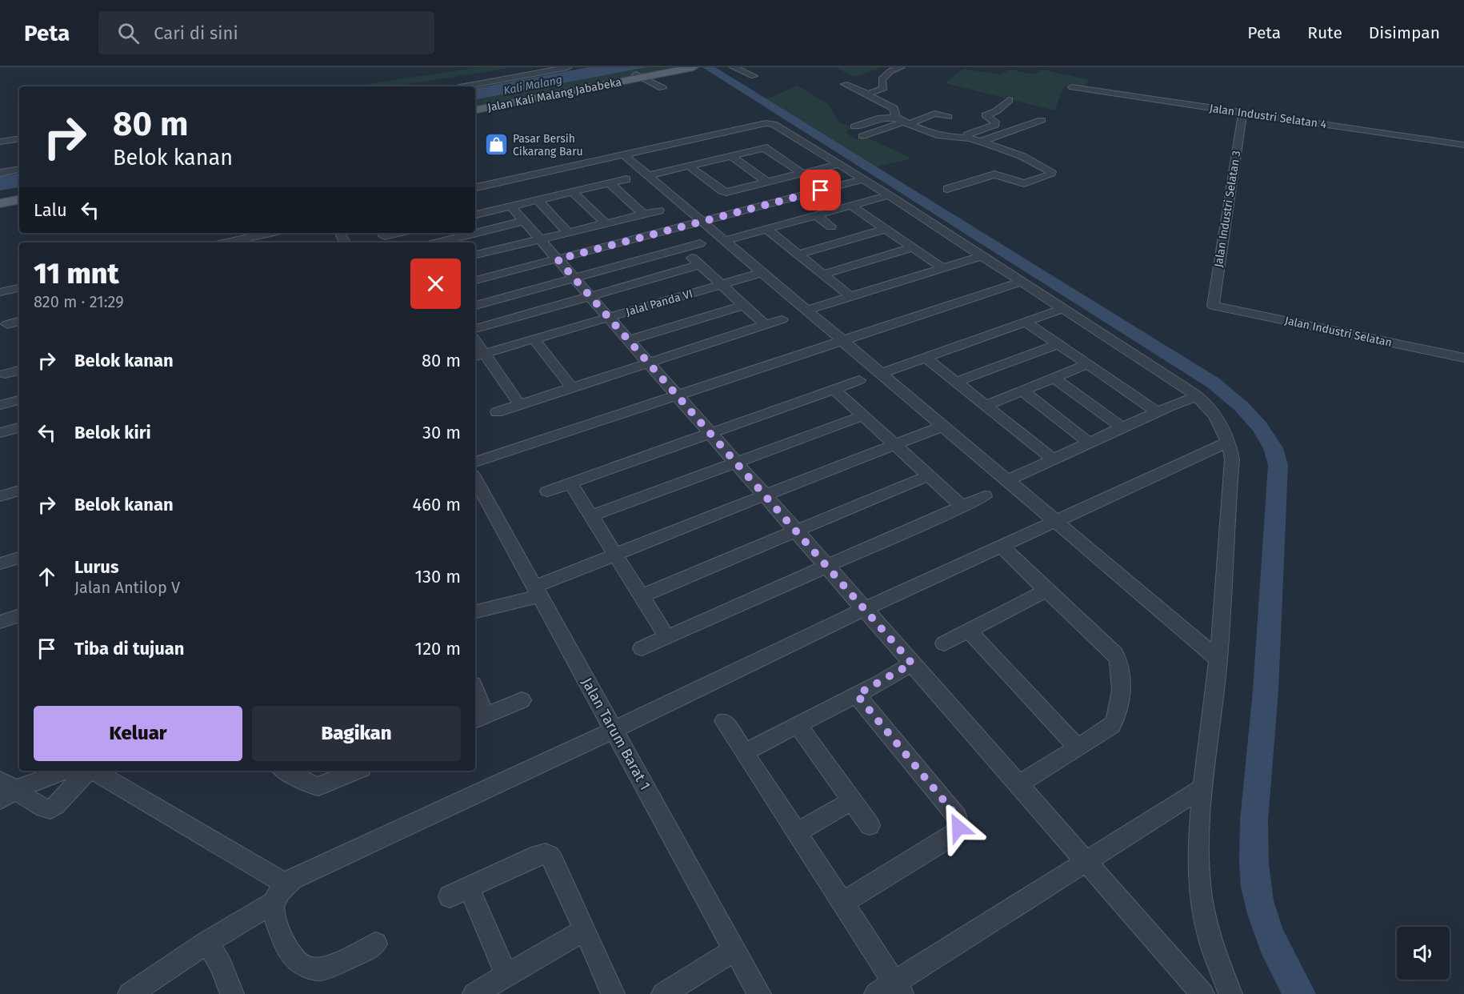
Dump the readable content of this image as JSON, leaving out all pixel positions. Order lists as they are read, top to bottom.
{
  "streets": {
    "main road": ["Jalan Kali Malang Jababeka"],
    "street": [
      "Jalan Industri Selatan 4",
      "Jalan Industri Selatan 3",
      "Jalal Panda VI",
      "Jalan Industri Selatan",
      "Jalan Tarum Barat 1"
    ]
  },
  "crossings": [
    ["Jalan Industri Selatan 4", "Jalan Industri Selatan 3"],
    ["Jalan Industri Selatan 3", "Jalan Industri Selatan"]
  ],
  "water": ["Kali Malang"],
  "places": {
    "shop": ["Pasar Bersih Cikarang Baru"]
  },
  "page": {
    "header": "Peta",
    "search": "Cari di sini",
    "nav": ["Peta", "Rute", "Disimpan"],
    "turn": ["80 m", "Belok kanan"],
    "then": "Lalu",
    "heading": ["11 mnt", "820 m · 21:29"],
    "list": [
      {
        "name": "Belok kanan",
        "value": "80 m"
      },
      {
        "name": "Belok kiri",
        "value": "30 m"
      },
      {
        "name": "Belok kanan",
        "value": "460 m"
      },
      {
        "name": "Lurus",
        "note": "Jalan Antilop V",
        "value": "130 m"
      },
      {
        "name": "Tiba di tujuan",
        "value": "120 m"
      }
    ],
    "buttons": ["Keluar", "Bagikan"]
  }
}
